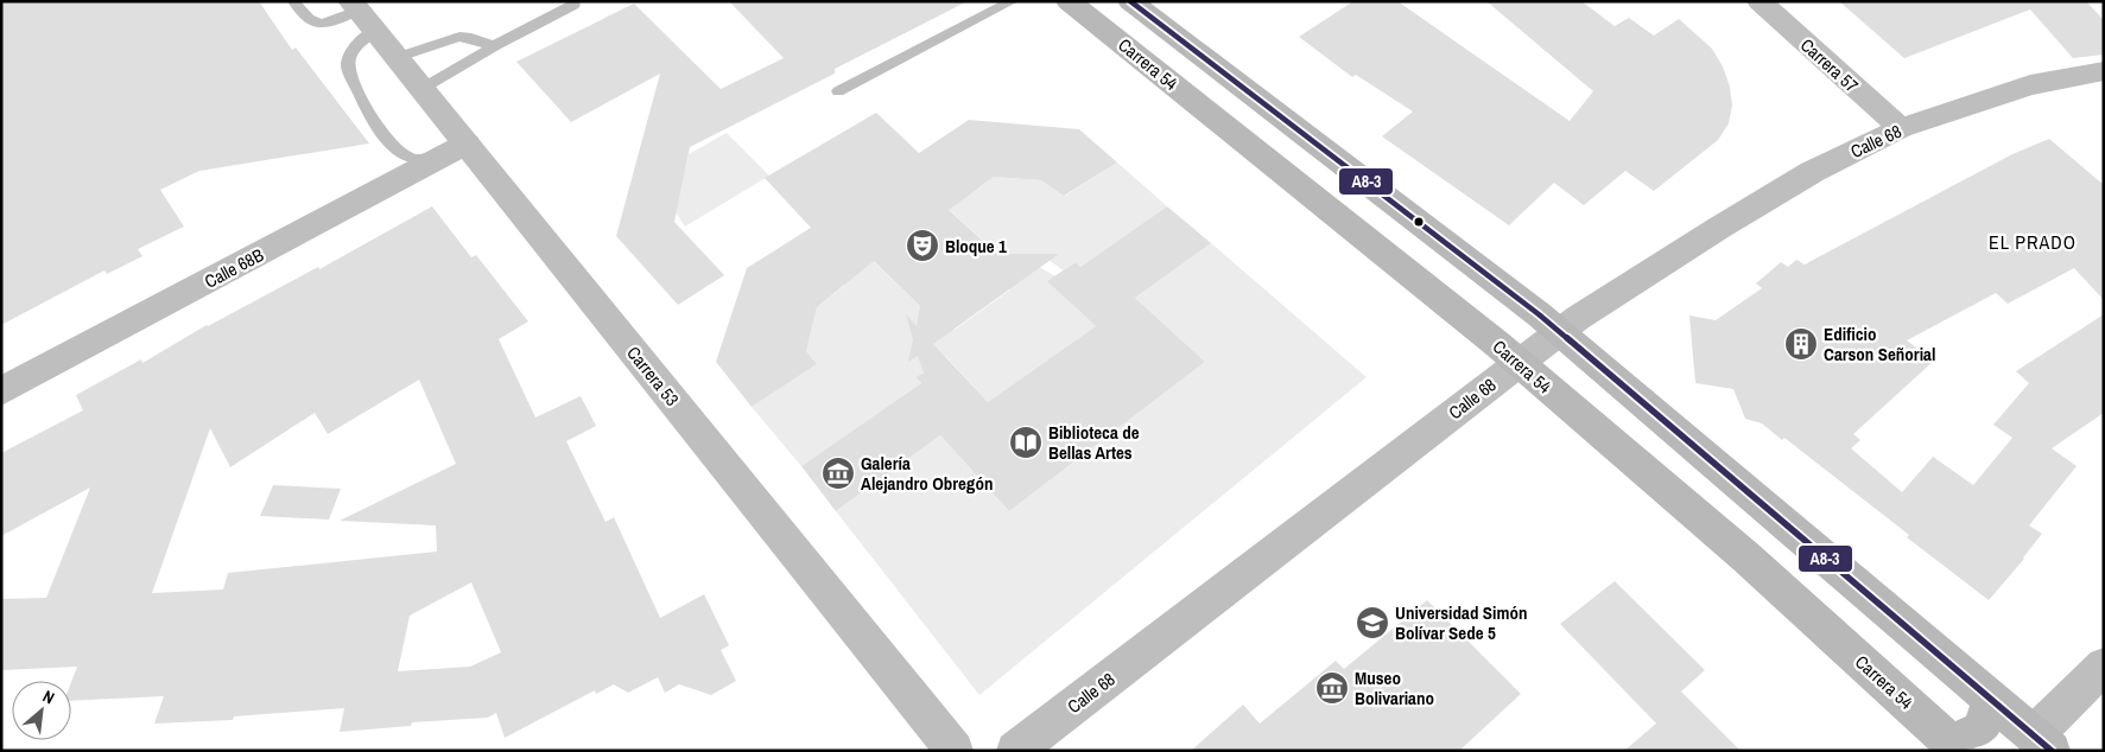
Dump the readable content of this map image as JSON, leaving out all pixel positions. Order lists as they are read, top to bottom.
{
  "streets": {
    "main road": ["Carrera 54"],
    "street": [
      "Carrera 57",
      "Calle 68",
      "Calle 68B",
      "Carrera 53"
    ]
  },
  "crossings": [
    ["Carrera 54", "Calle 68"],
    ["Carrera 57", "Calle 68"],
    ["Calle 68B", "Carrera 53"]
  ],
  "districts": ["EL PRADO"],
  "places": {
    "theatre": ["Bloque 1"],
    "building": ["Edificio Carson Señorial"],
    "library": ["Biblioteca de Bellas Artes"],
    "museum": ["Galería Alejandro Obregón", "Museo Bolivariano"],
    "school or university": ["Universidad Simón Bolívar Sede 5"]
  },
  "lines": ["transit line A8-3"],
  "north": "top right"
}
